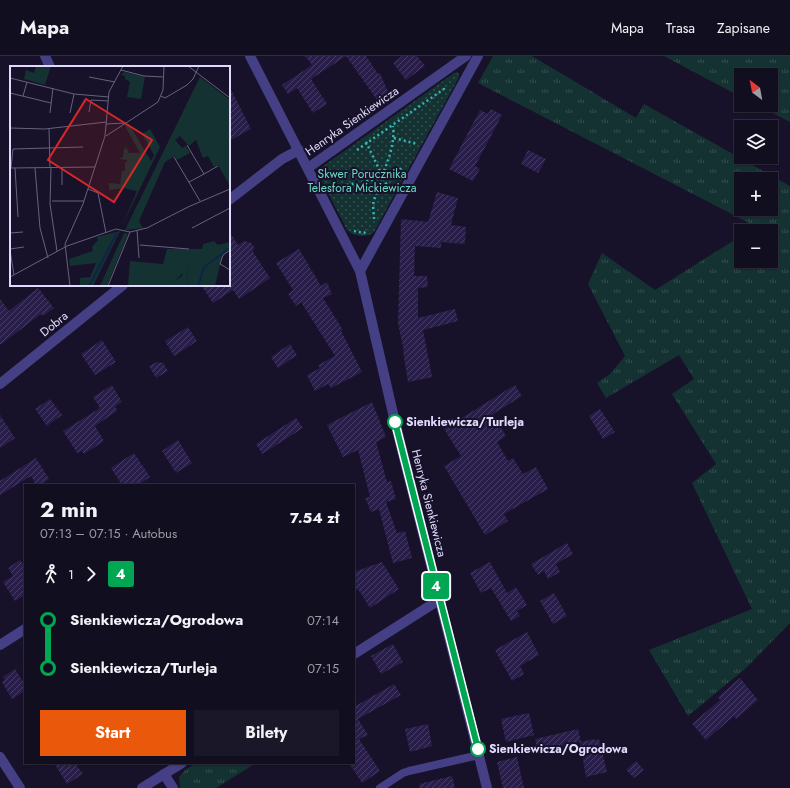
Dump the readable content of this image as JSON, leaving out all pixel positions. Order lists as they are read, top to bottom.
{
  "streets": {
    "street": ["Henryka Sienkiewicza", "Dobra"]
  },
  "parks": ["Skwer Porucznika Telesfora Mickiewicza"],
  "places": ["Sienkiewicza/Turleja", "Sienkiewicza/Ogrodowa"],
  "lines": ["bus line 4"],
  "north": "top left",
  "page": {
    "header": "Mapa",
    "nav": ["Mapa", "Trasa", "Zapisane"],
    "on_map": "4",
    "map_buttons": ["+", "−"],
    "heading": ["2 min", "07:13 – 07:15 · Autobus", "7.54 zł"],
    "legs": ["1", "4"],
    "list": [
      {
        "name": "Sienkiewicza/Ogrodowa",
        "value": "07:14"
      },
      {
        "name": "Sienkiewicza/Turleja",
        "value": "07:15"
      }
    ],
    "buttons": ["Start", "Bilety"]
  }
}
